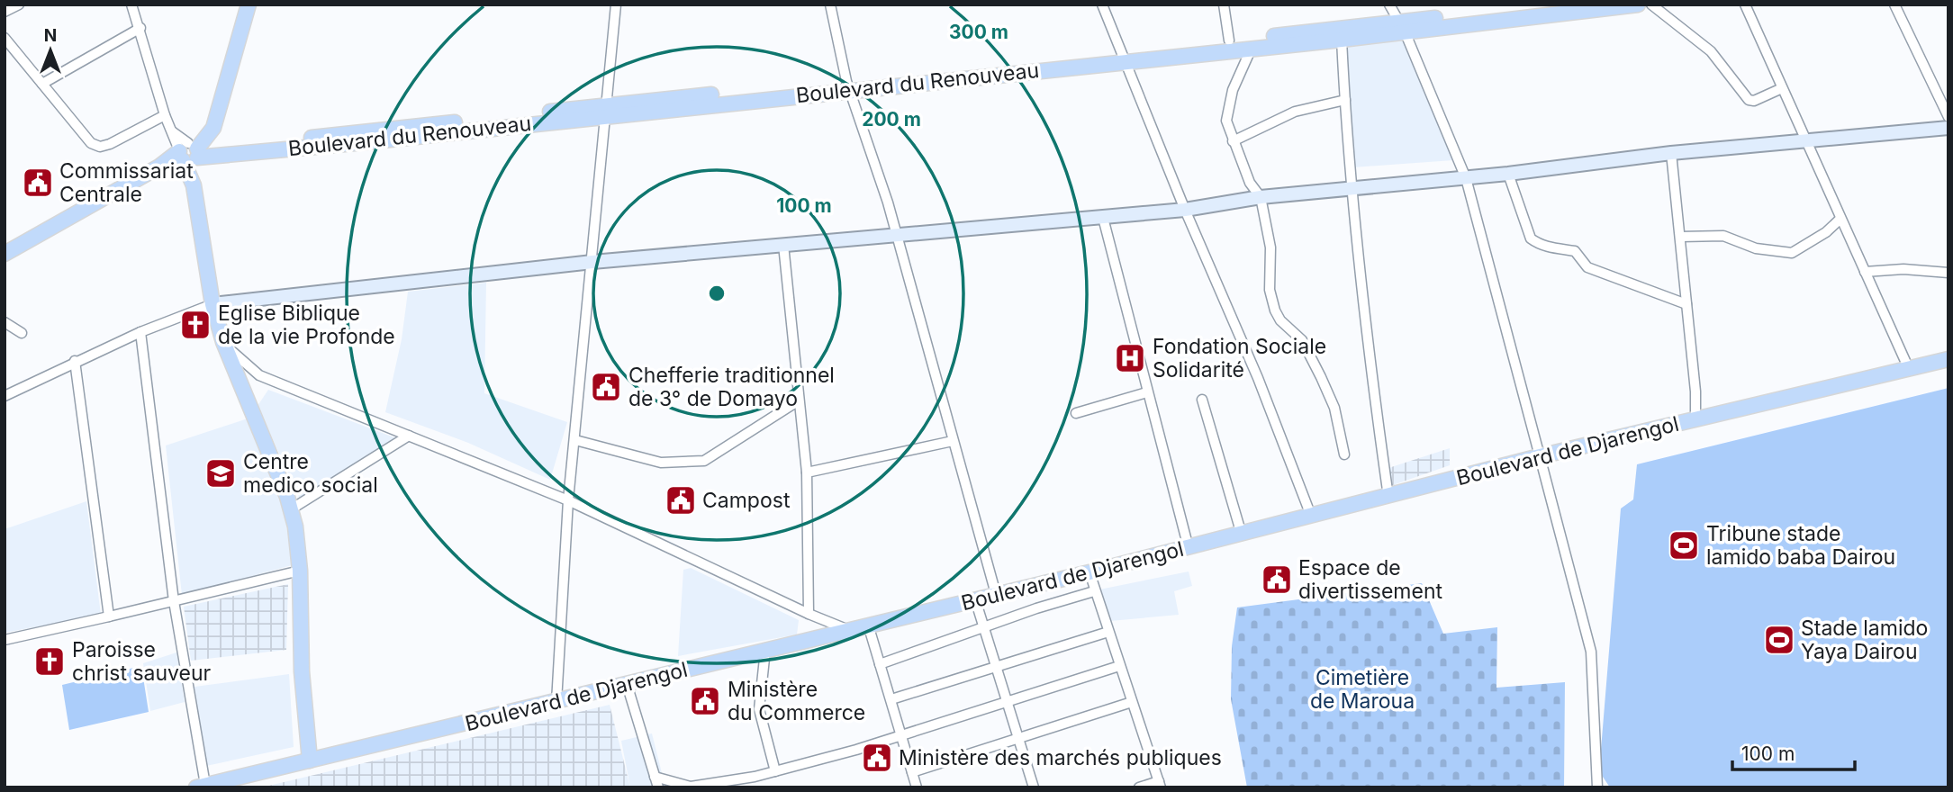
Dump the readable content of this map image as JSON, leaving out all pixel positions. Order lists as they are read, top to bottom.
{
  "streets": {
    "main road": ["Boulevard du Renouveau", "Boulevard de Djarengol"]
  },
  "parks": ["Cimetière de Maroua"],
  "places": {
    "public building": [
      "Commissariat Centrale",
      "Chefferie traditionnel de 3° de Domayo",
      "Campost",
      "Espace de divertissement",
      "Ministère du Commerce",
      "Ministère des marchés publiques"
    ],
    "church": ["Eglise Biblique de la vie Profonde", "Paroisse christ sauveur"],
    "hospital": ["Fondation Sociale Solidarité"],
    "school or university": ["Centre medico social"],
    "sports": ["Tribune stade lamido baba Dairou", "Stade lamido Yaya Dairou"]
  },
  "scale_bar": "100 m",
  "north": "top",
  "rings": ["300 m", "200 m", "100 m"]
}
